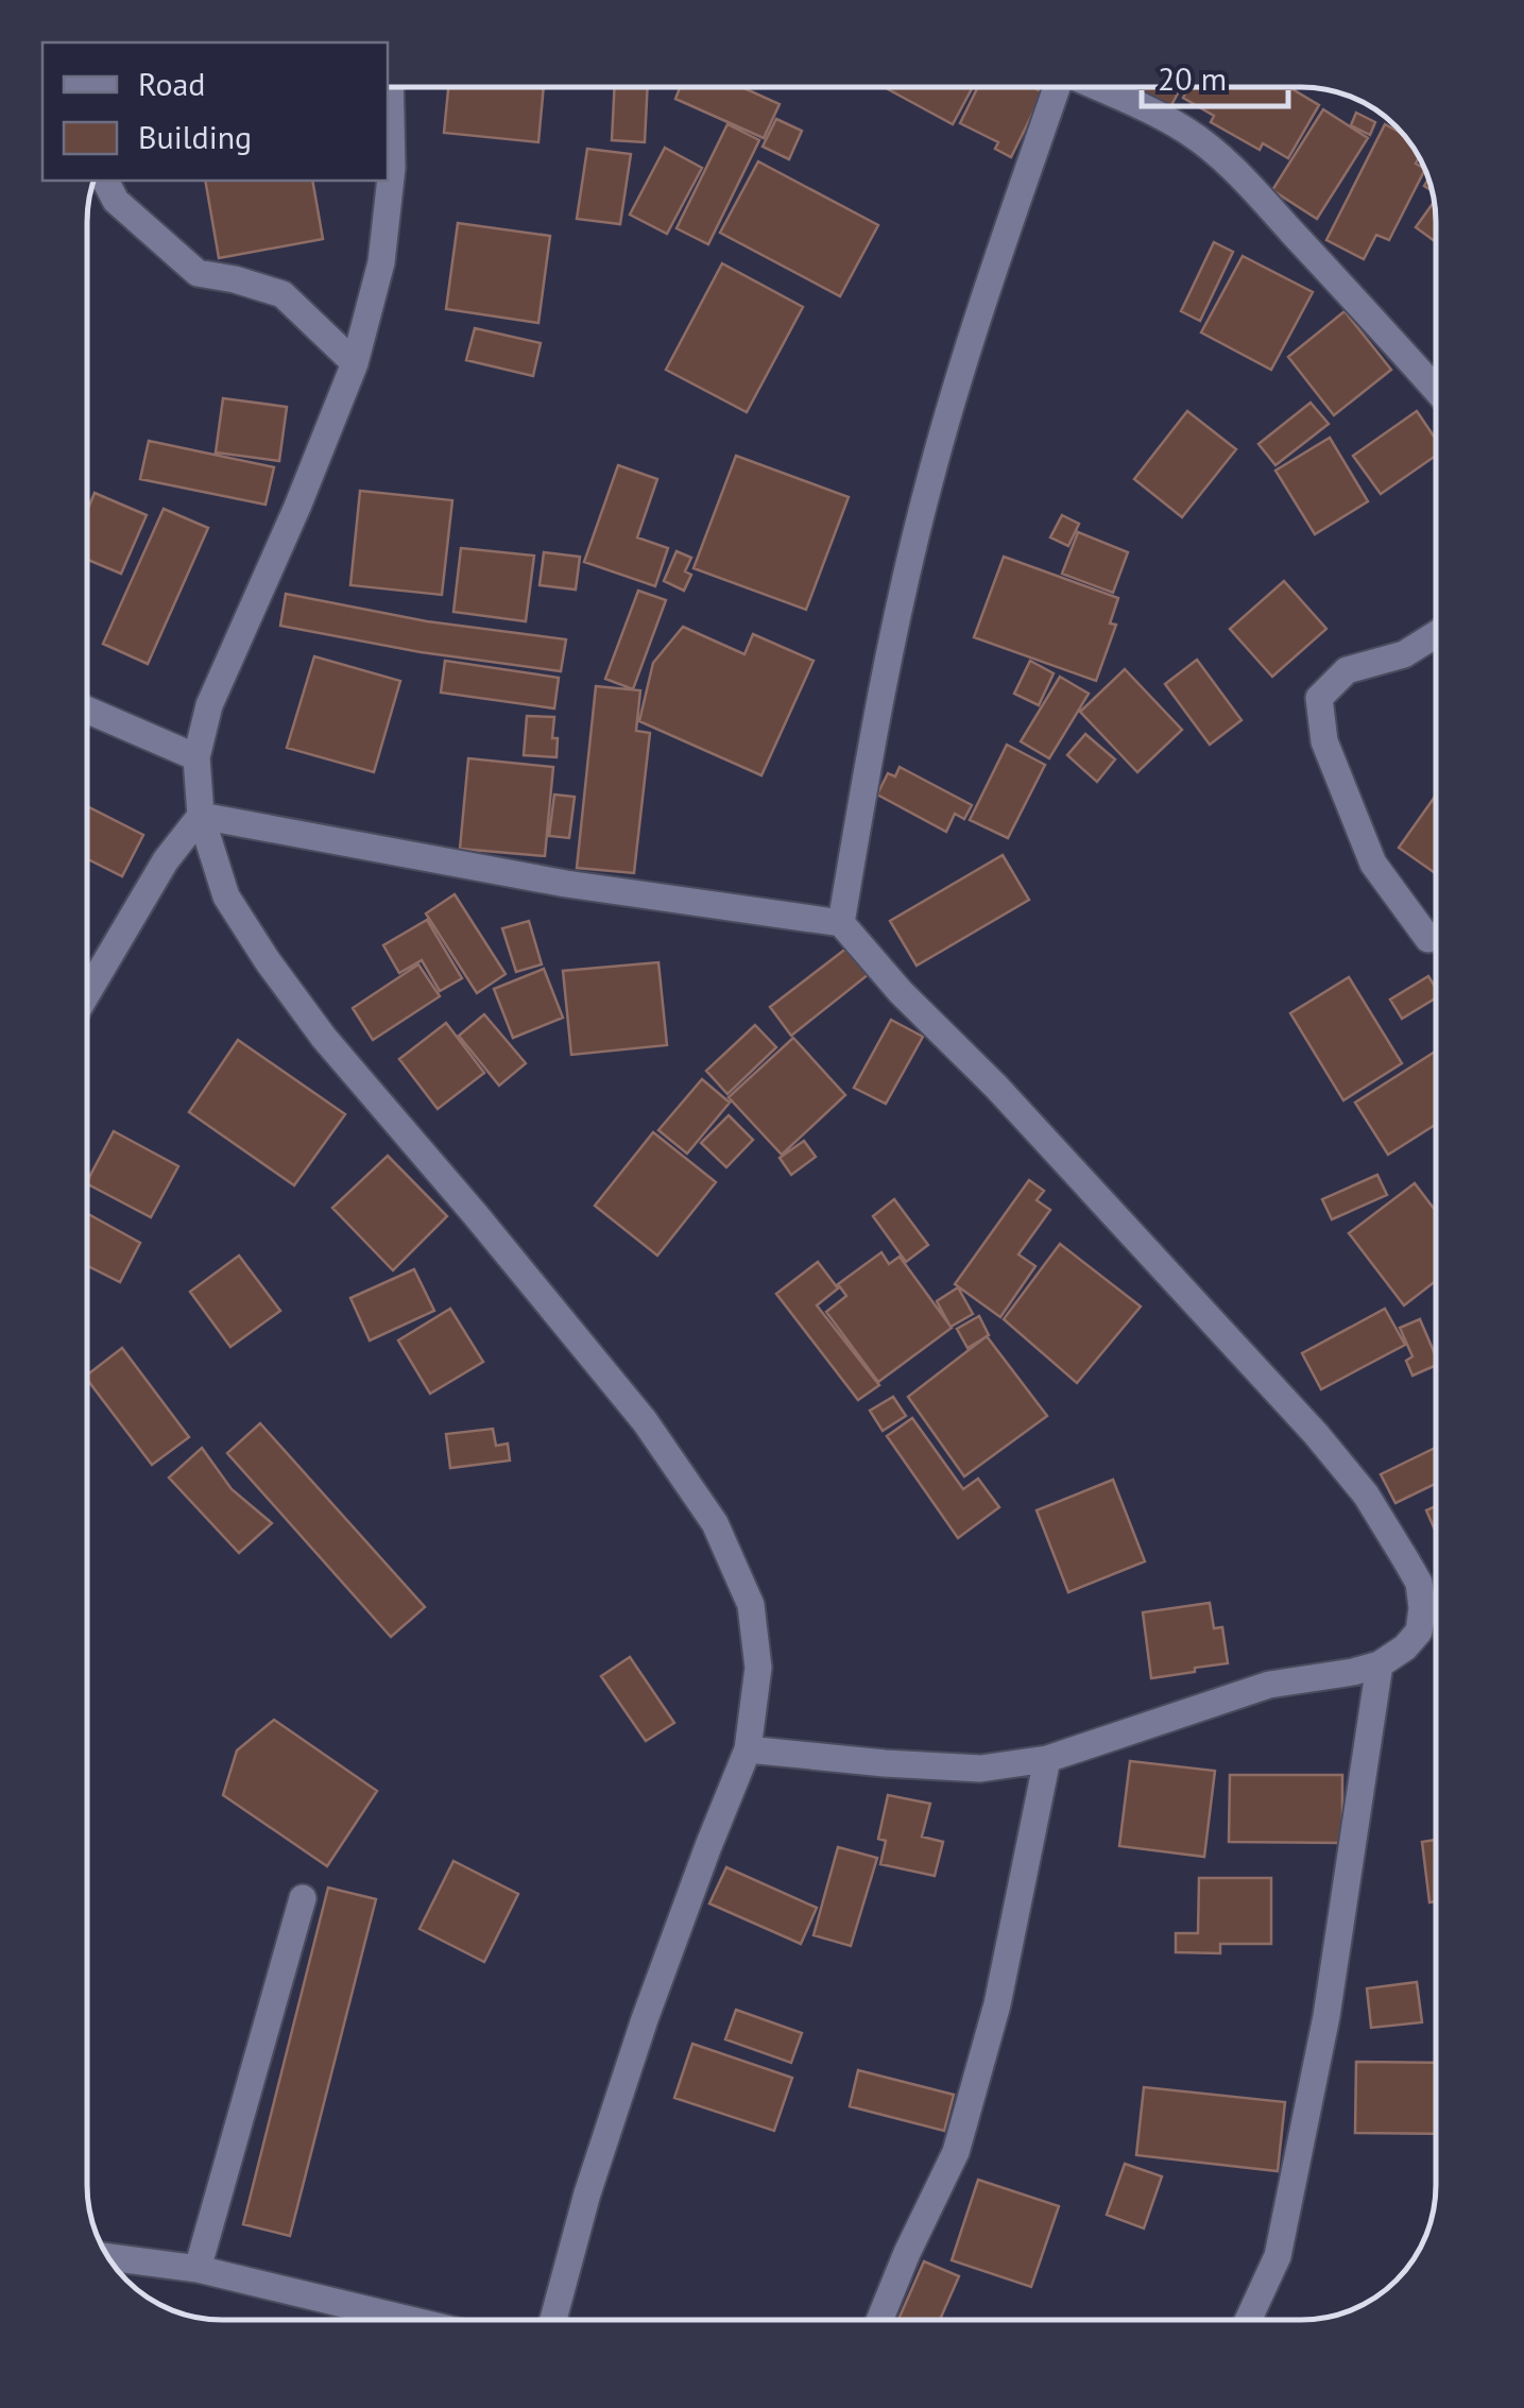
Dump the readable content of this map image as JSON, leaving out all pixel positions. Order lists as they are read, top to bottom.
{
  "legend": ["Road", "Building"],
  "scale_bar": "20 m"
}
